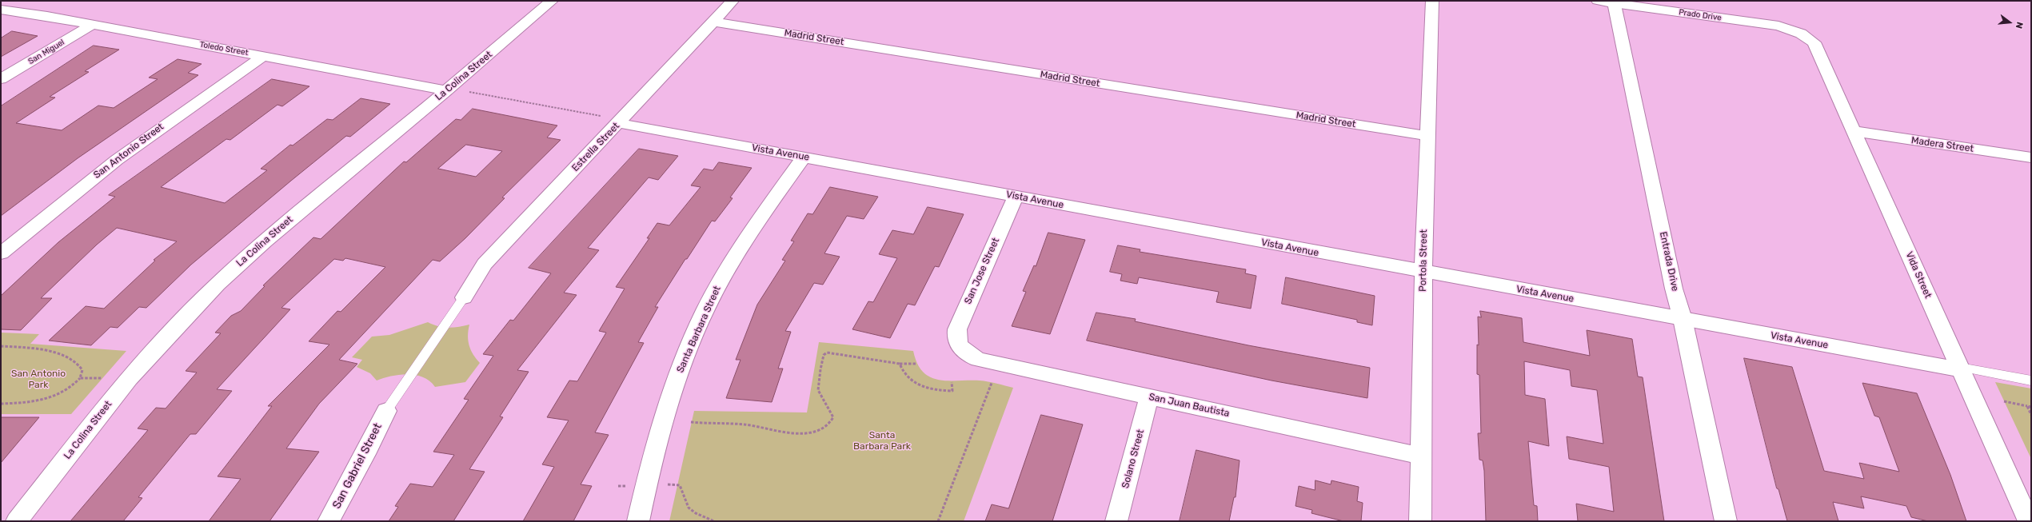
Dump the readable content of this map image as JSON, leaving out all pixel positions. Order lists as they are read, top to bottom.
{
  "streets": {
    "street": [
      "Prado Drive",
      "Madrid Street",
      "Toledo Street",
      "San Miguel",
      "La Colina Street",
      "Madera Street",
      "Estrella Street",
      "San Antonio Street",
      "Vista Avenue",
      "Portola Street",
      "Entrada Drive",
      "San Jose Street",
      "Vida Street",
      "Santa Barbara Street",
      "San Juan Bautista",
      "Solano Street",
      "San Gabriel Street"
    ]
  },
  "crossings": [
    ["Prado Drive", "Entrada Drive"],
    ["Prado Drive", "Vida Street"],
    ["Madrid Street", "Estrella Street"],
    ["Madrid Street", "Portola Street"],
    ["Toledo Street", "San Miguel"],
    ["Toledo Street", "La Colina Street"],
    ["Toledo Street", "San Antonio Street"],
    ["Madera Street", "Vida Street"],
    ["Estrella Street", "Vista Avenue"],
    ["Vista Avenue", "Portola Street"],
    ["Vista Avenue", "Entrada Drive"],
    ["Vista Avenue", "San Jose Street"],
    ["Vista Avenue", "Vida Street"],
    ["Vista Avenue", "Santa Barbara Street"],
    ["Portola Street", "San Juan Bautista"],
    ["San Jose Street", "San Juan Bautista"],
    ["San Juan Bautista", "Solano Street"]
  ],
  "parks": ["San Antonio Park", "Santa Barbara Park"],
  "north": "right"
}
